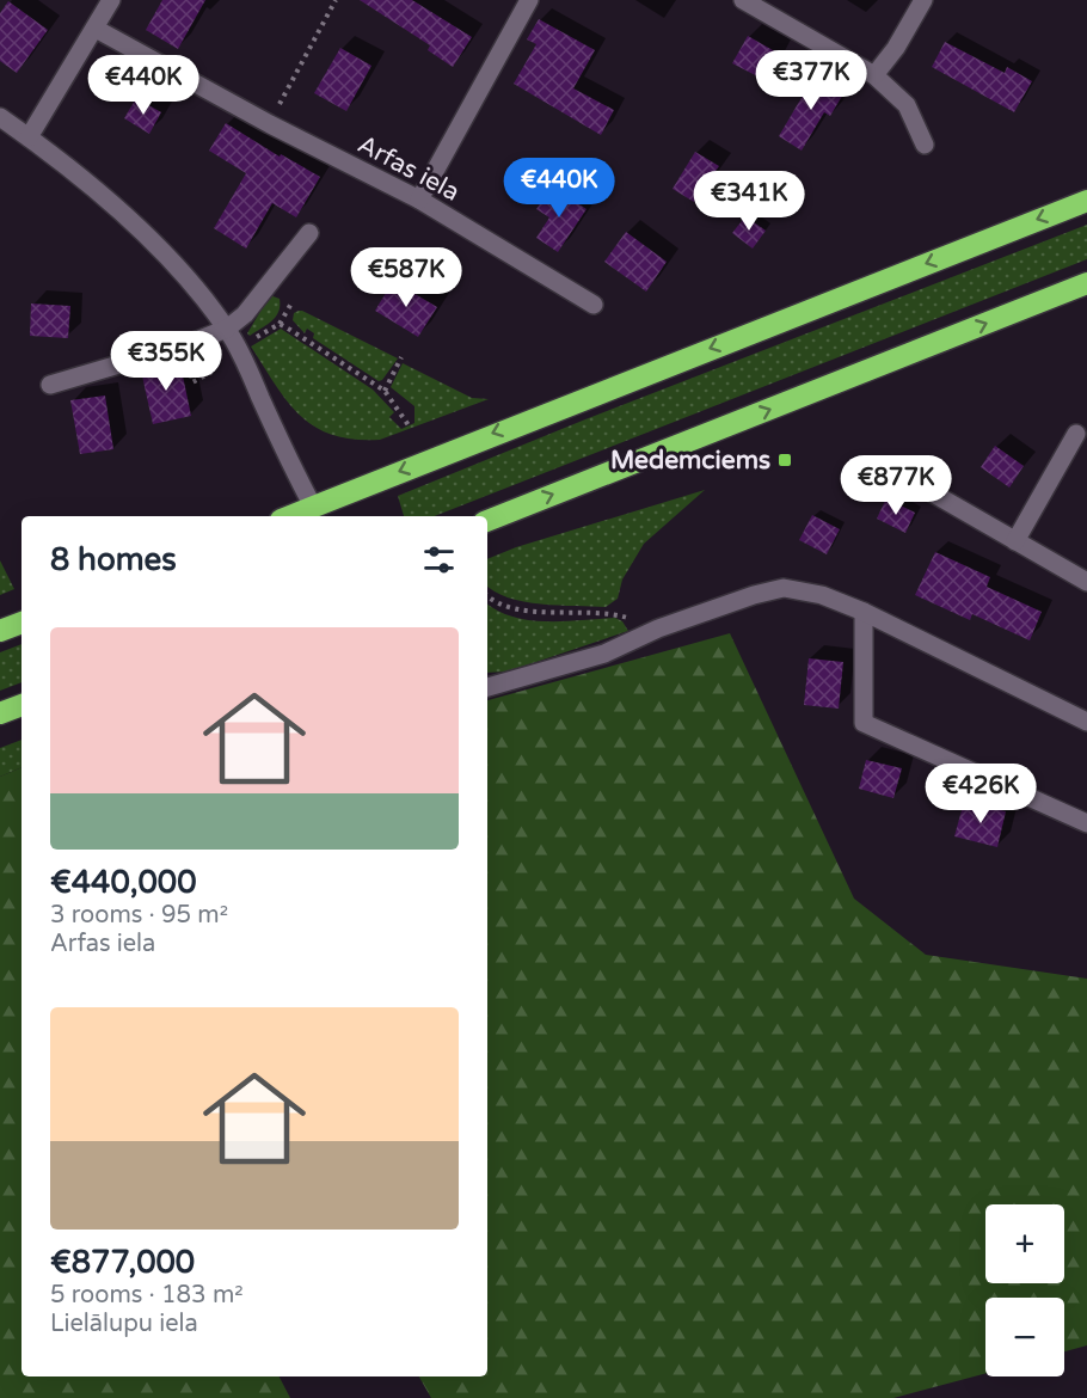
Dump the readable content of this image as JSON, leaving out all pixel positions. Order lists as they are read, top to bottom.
{
  "streets": {
    "street": ["Arfas iela"]
  },
  "places": {
    "transit": ["Medemciems"]
  },
  "page": {
    "price": [
      "€377K",
      "€440K",
      "€440K",
      "€341K",
      "€587K",
      "€355K",
      "€877K",
      "€426K"
    ],
    "heading": "8 homes",
    "list": [
      {
        "name": "€440,000",
        "note": "3 rooms · 95 m² · Arfas iela"
      },
      {
        "name": "€877,000",
        "note": "5 rooms · 183 m² · Lielālupu iela"
      }
    ],
    "map_buttons": ["+", "−"]
  }
}
